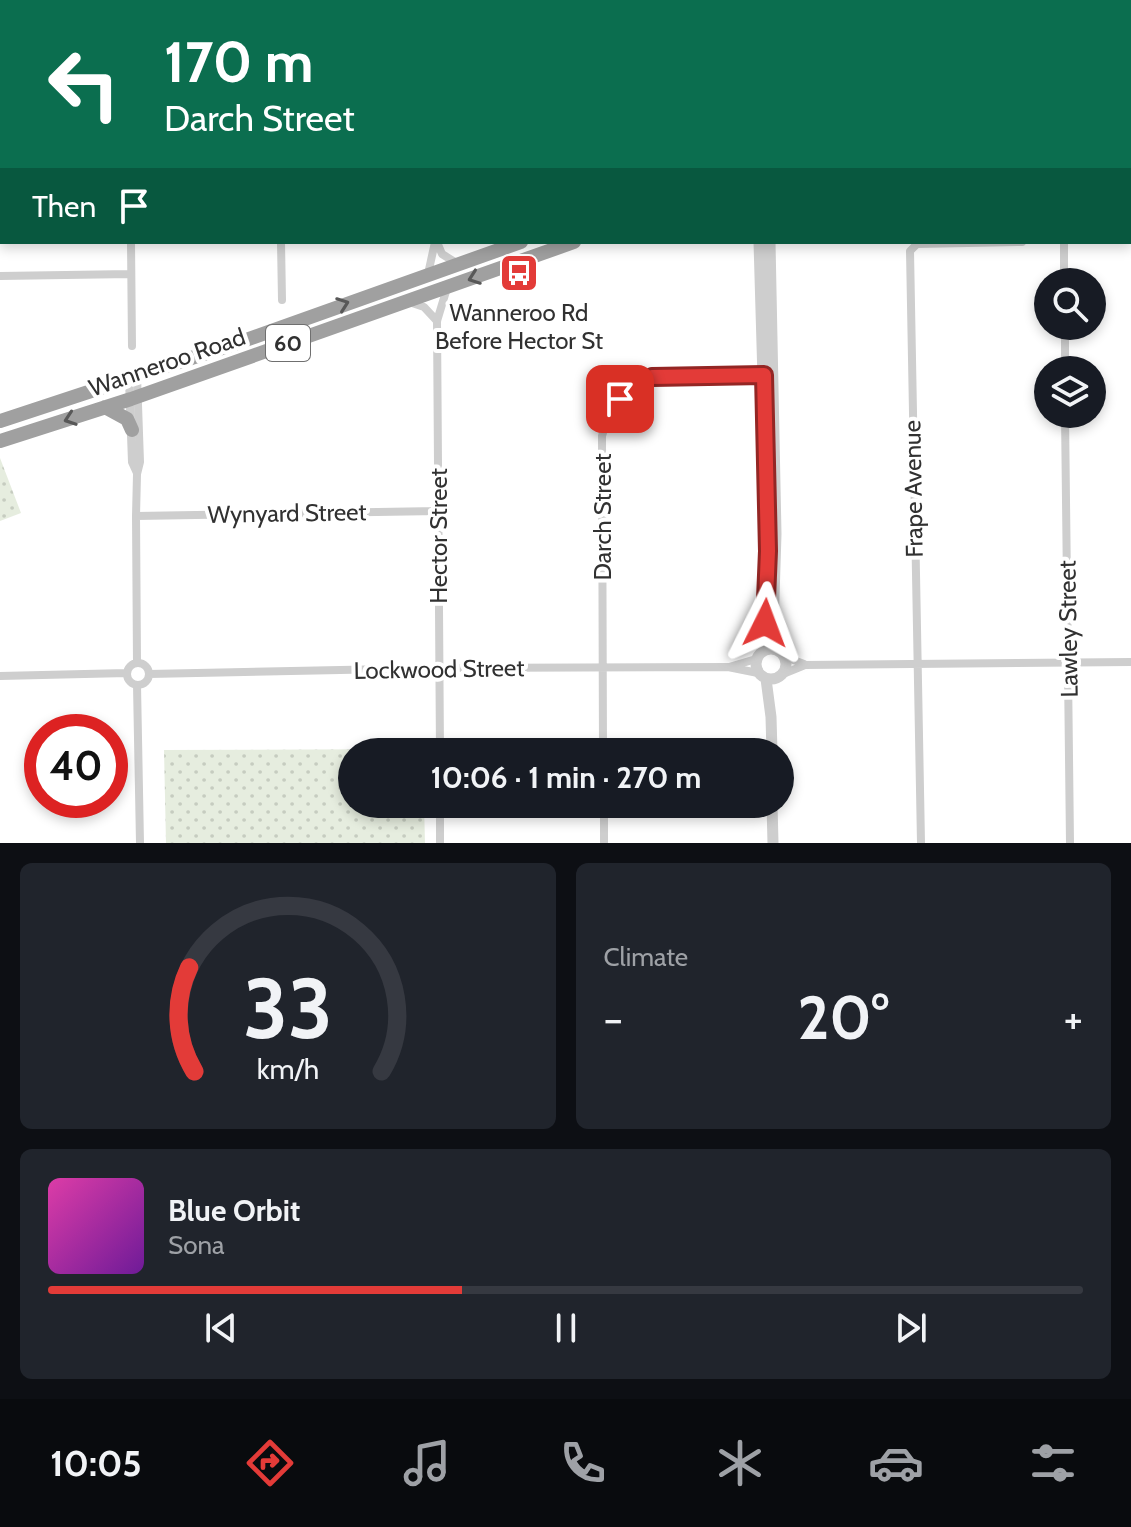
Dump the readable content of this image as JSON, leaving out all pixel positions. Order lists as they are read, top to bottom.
{
  "streets": {
    "highway": ["60", "Wanneroo Road"],
    "street": [
      "Frape Avenue",
      "Wynyard Street",
      "Darch Street",
      "Hector Street",
      "Lawley Street",
      "Lockwood Street"
    ]
  },
  "crossings": [
    ["Wanneroo Road", "Hector Street"],
    ["Wynyard Street", "Hector Street"],
    ["Darch Street", "Lockwood Street"],
    ["Hector Street", "Lockwood Street"]
  ],
  "places": {
    "bus stop": ["Wanneroo Rd Before Hector St"]
  },
  "page": {
    "turn": ["170 m", "Darch Street"],
    "then": "Then",
    "limit": "40",
    "trip": "10:06 · 1 min · 270 m",
    "tile": "Climate",
    "heat": ["−", "20°", "+"],
    "song": ["Blue Orbit", "Sona"],
    "tabs": "10:05",
    "gauge": ["33", "km/h"]
  }
}
